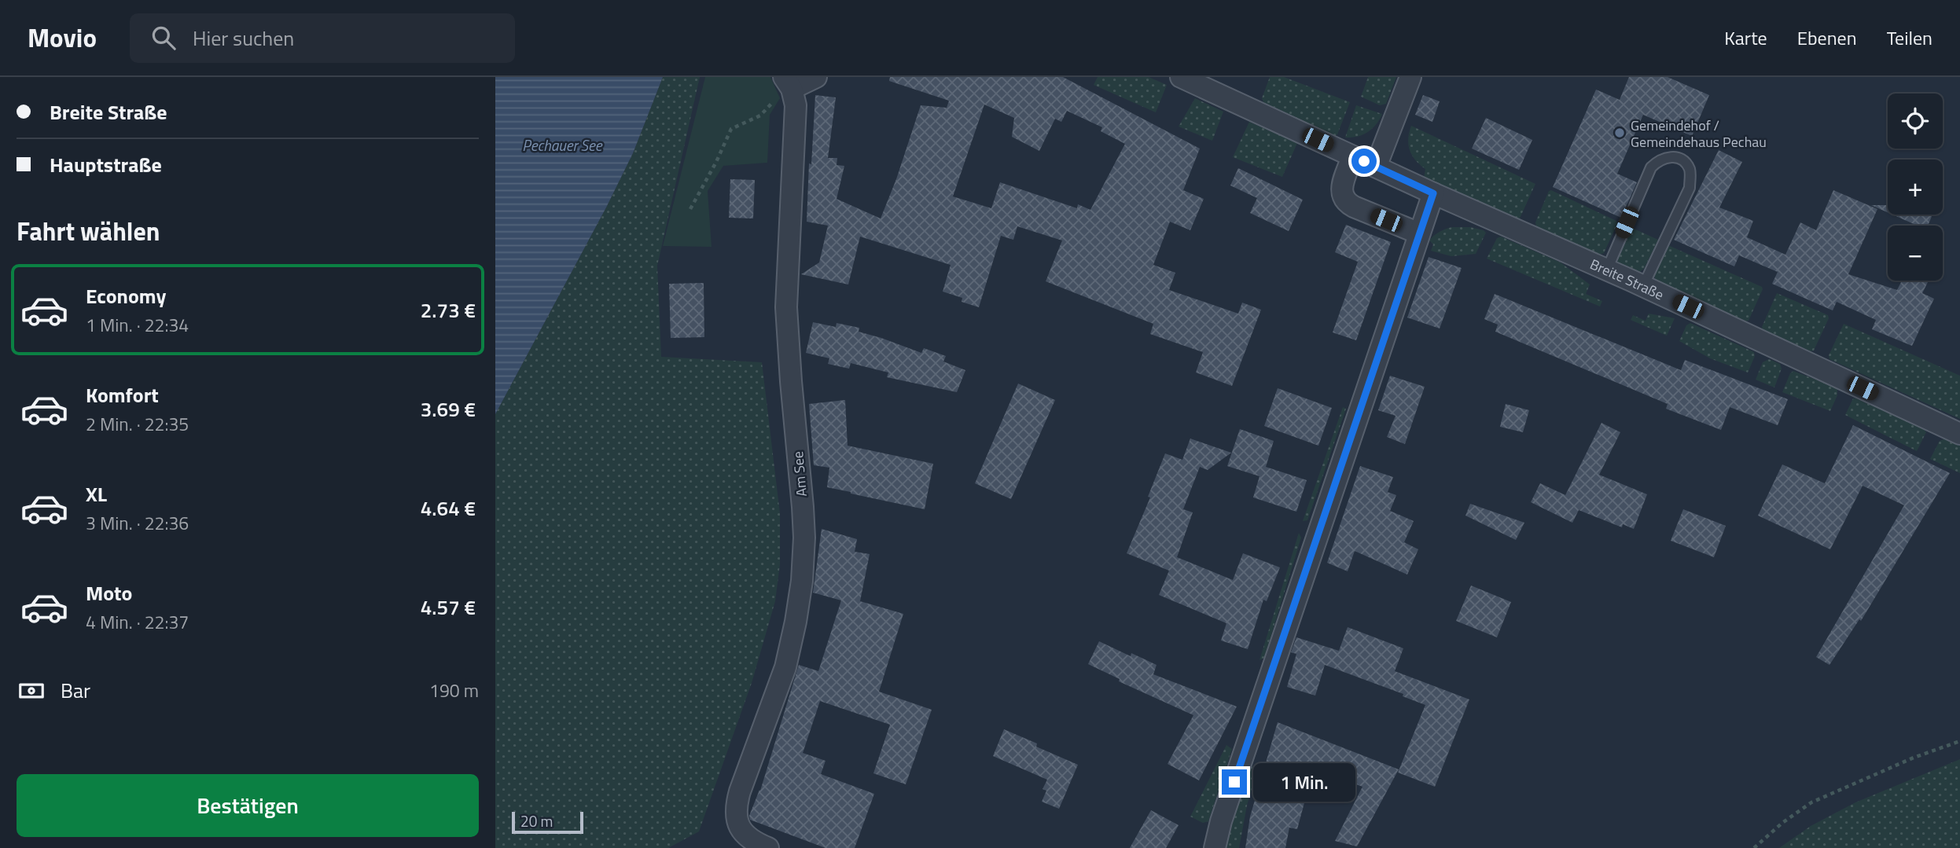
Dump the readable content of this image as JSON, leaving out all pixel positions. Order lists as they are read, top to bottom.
{
  "streets": {
    "street": ["Breite Straße", "Am See"]
  },
  "water": ["Pechauer See"],
  "places": ["Gemeindehof / Gemeindehaus Pechau"],
  "scale_bar": "20 m",
  "page": {
    "header": "Movio",
    "search": "Hier suchen",
    "nav": ["Karte", "Ebenen", "Teilen"],
    "banner": ["Breite Straße", "Hauptstraße"],
    "map_buttons": ["+", "−"],
    "heading": "Fahrt wählen",
    "list": [
      {
        "name": "Economy",
        "note": "1 Min. · 22:34",
        "value": "2.73 €"
      },
      {
        "name": "Komfort",
        "note": "2 Min. · 22:35",
        "value": "3.69 €"
      },
      {
        "name": "XL",
        "note": "3 Min. · 22:36",
        "value": "4.64 €"
      },
      {
        "name": "Moto",
        "note": "4 Min. · 22:37",
        "value": "4.57 €"
      }
    ],
    "pay": ["Bar", "190 m"],
    "buttons": "Bestätigen",
    "bubble": "1 Min.",
    "scale": "20 m"
  }
}
